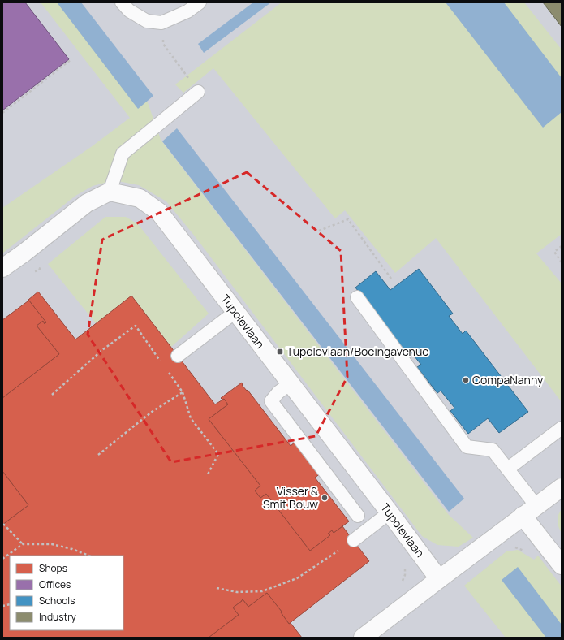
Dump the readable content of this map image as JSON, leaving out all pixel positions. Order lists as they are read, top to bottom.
{
  "streets": {
    "street": ["Tupolevlaan"]
  },
  "places": {
    "transit": ["Tupolevlaan/Boeingavenue"],
    "other": ["CompaNanny", "Visser & Smit Bouw"]
  },
  "legend": [
    "Shops",
    "Offices",
    "Schools",
    "Industry"
  ]
}
